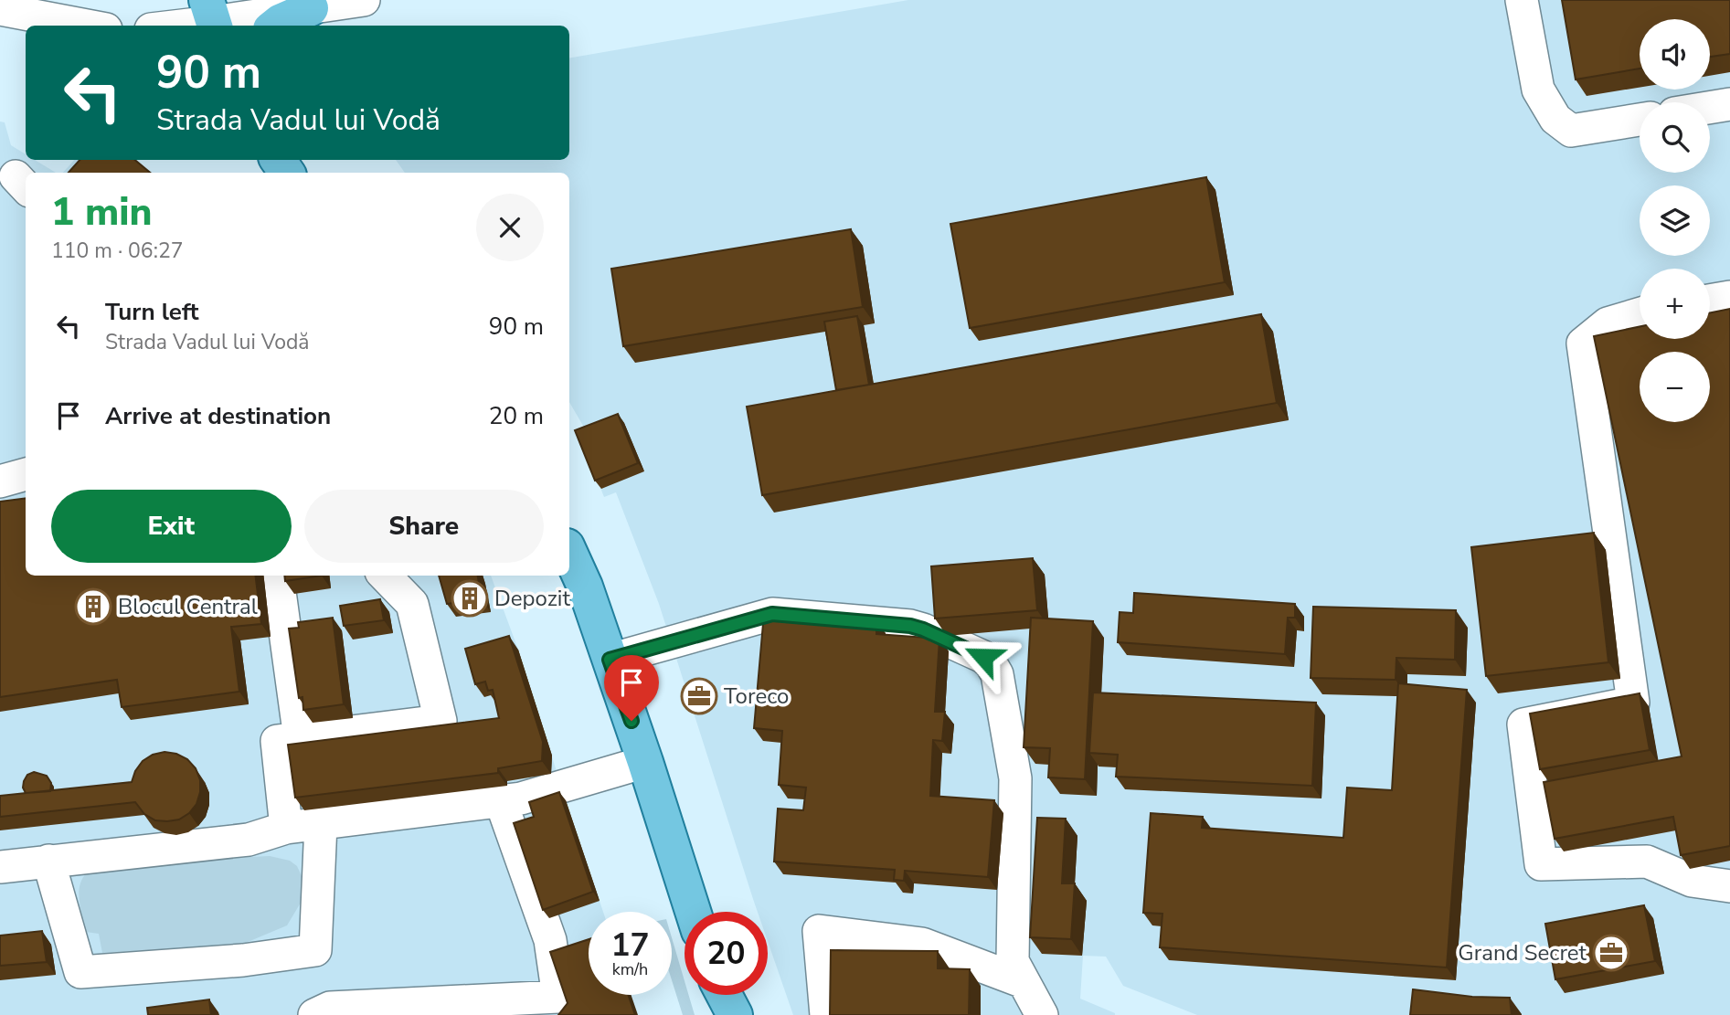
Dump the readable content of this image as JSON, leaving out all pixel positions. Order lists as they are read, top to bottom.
{
  "places": {
    "building": ["Depozit", "Blocul Central"],
    "office": ["Toreco", "Grand Secret"]
  },
  "page": {
    "map_buttons": ["+", "−"],
    "turn": ["90 m", "Strada Vadul lui Vodă"],
    "heading": ["1 min", "110 m · 06:27"],
    "list": [
      {
        "name": "Turn left",
        "note": "Strada Vadul lui Vodă",
        "value": "90 m"
      },
      {
        "name": "Arrive at destination",
        "value": "20 m"
      }
    ],
    "buttons": ["Exit", "Share"],
    "speed": "17 km/h",
    "limit": "20"
  }
}
